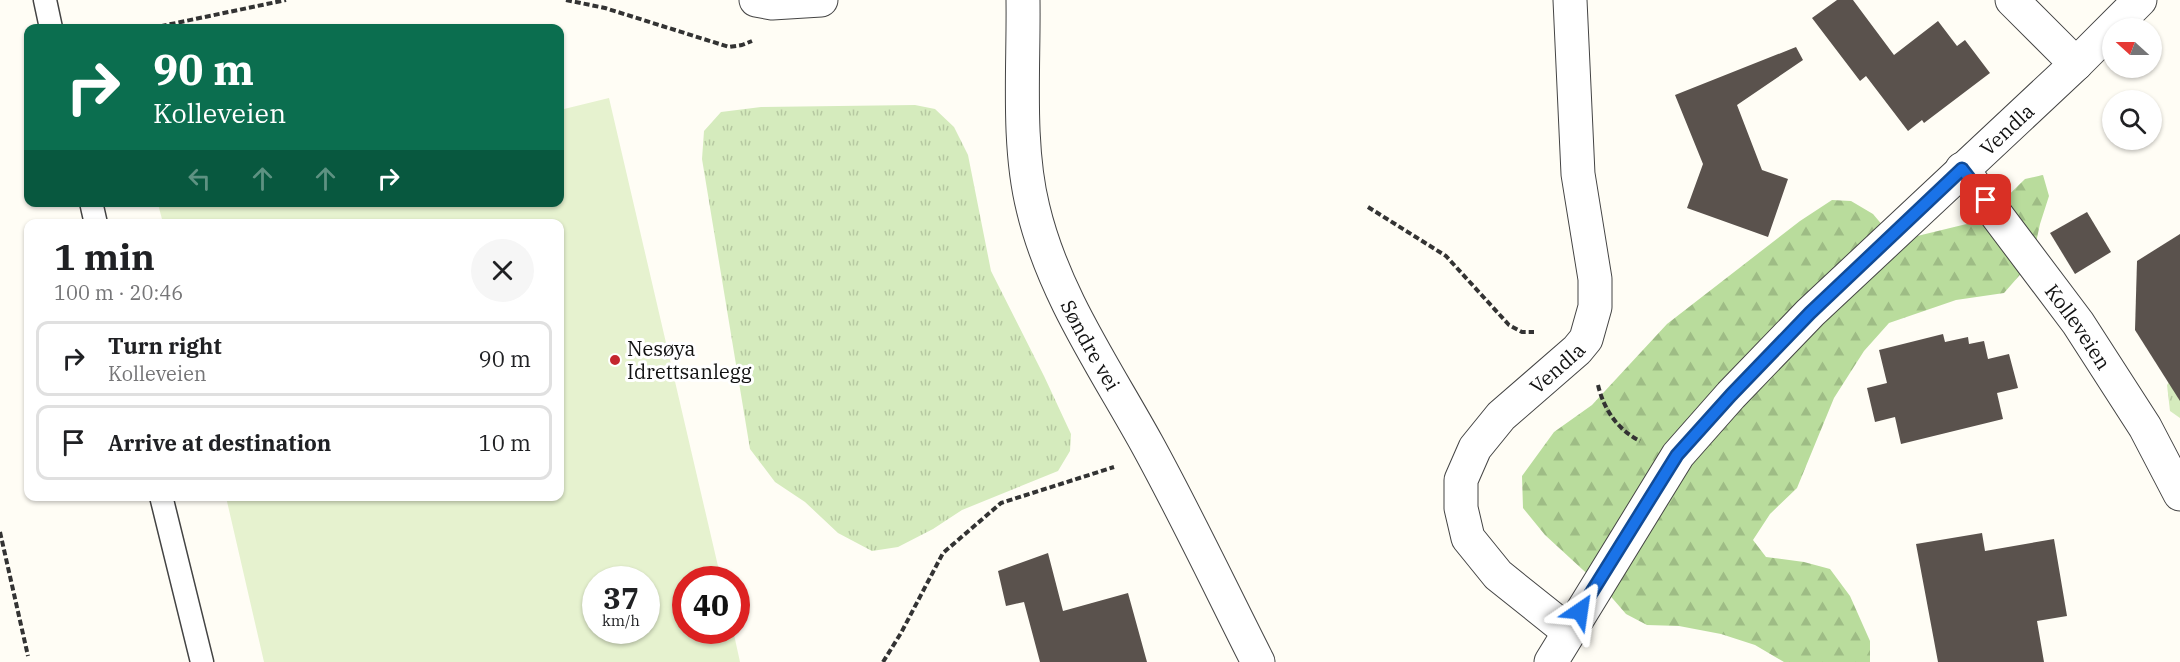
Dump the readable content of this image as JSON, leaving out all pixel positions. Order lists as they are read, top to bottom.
{
  "streets": {
    "street": ["Vendla", "Kolleveien", "Søndre vei"]
  },
  "crossings": [
    ["Vendla", "Kolleveien"]
  ],
  "places": ["Nesøya Idrettsanlegg"],
  "north": "left",
  "page": {
    "turn": ["90 m", "Kolleveien"],
    "heading": ["1 min", "100 m · 20:46"],
    "list": [
      {
        "name": "Turn right",
        "note": "Kolleveien",
        "value": "90 m"
      },
      {
        "name": "Arrive at destination",
        "value": "10 m"
      }
    ],
    "speed": "37 km/h",
    "limit": "40"
  }
}
